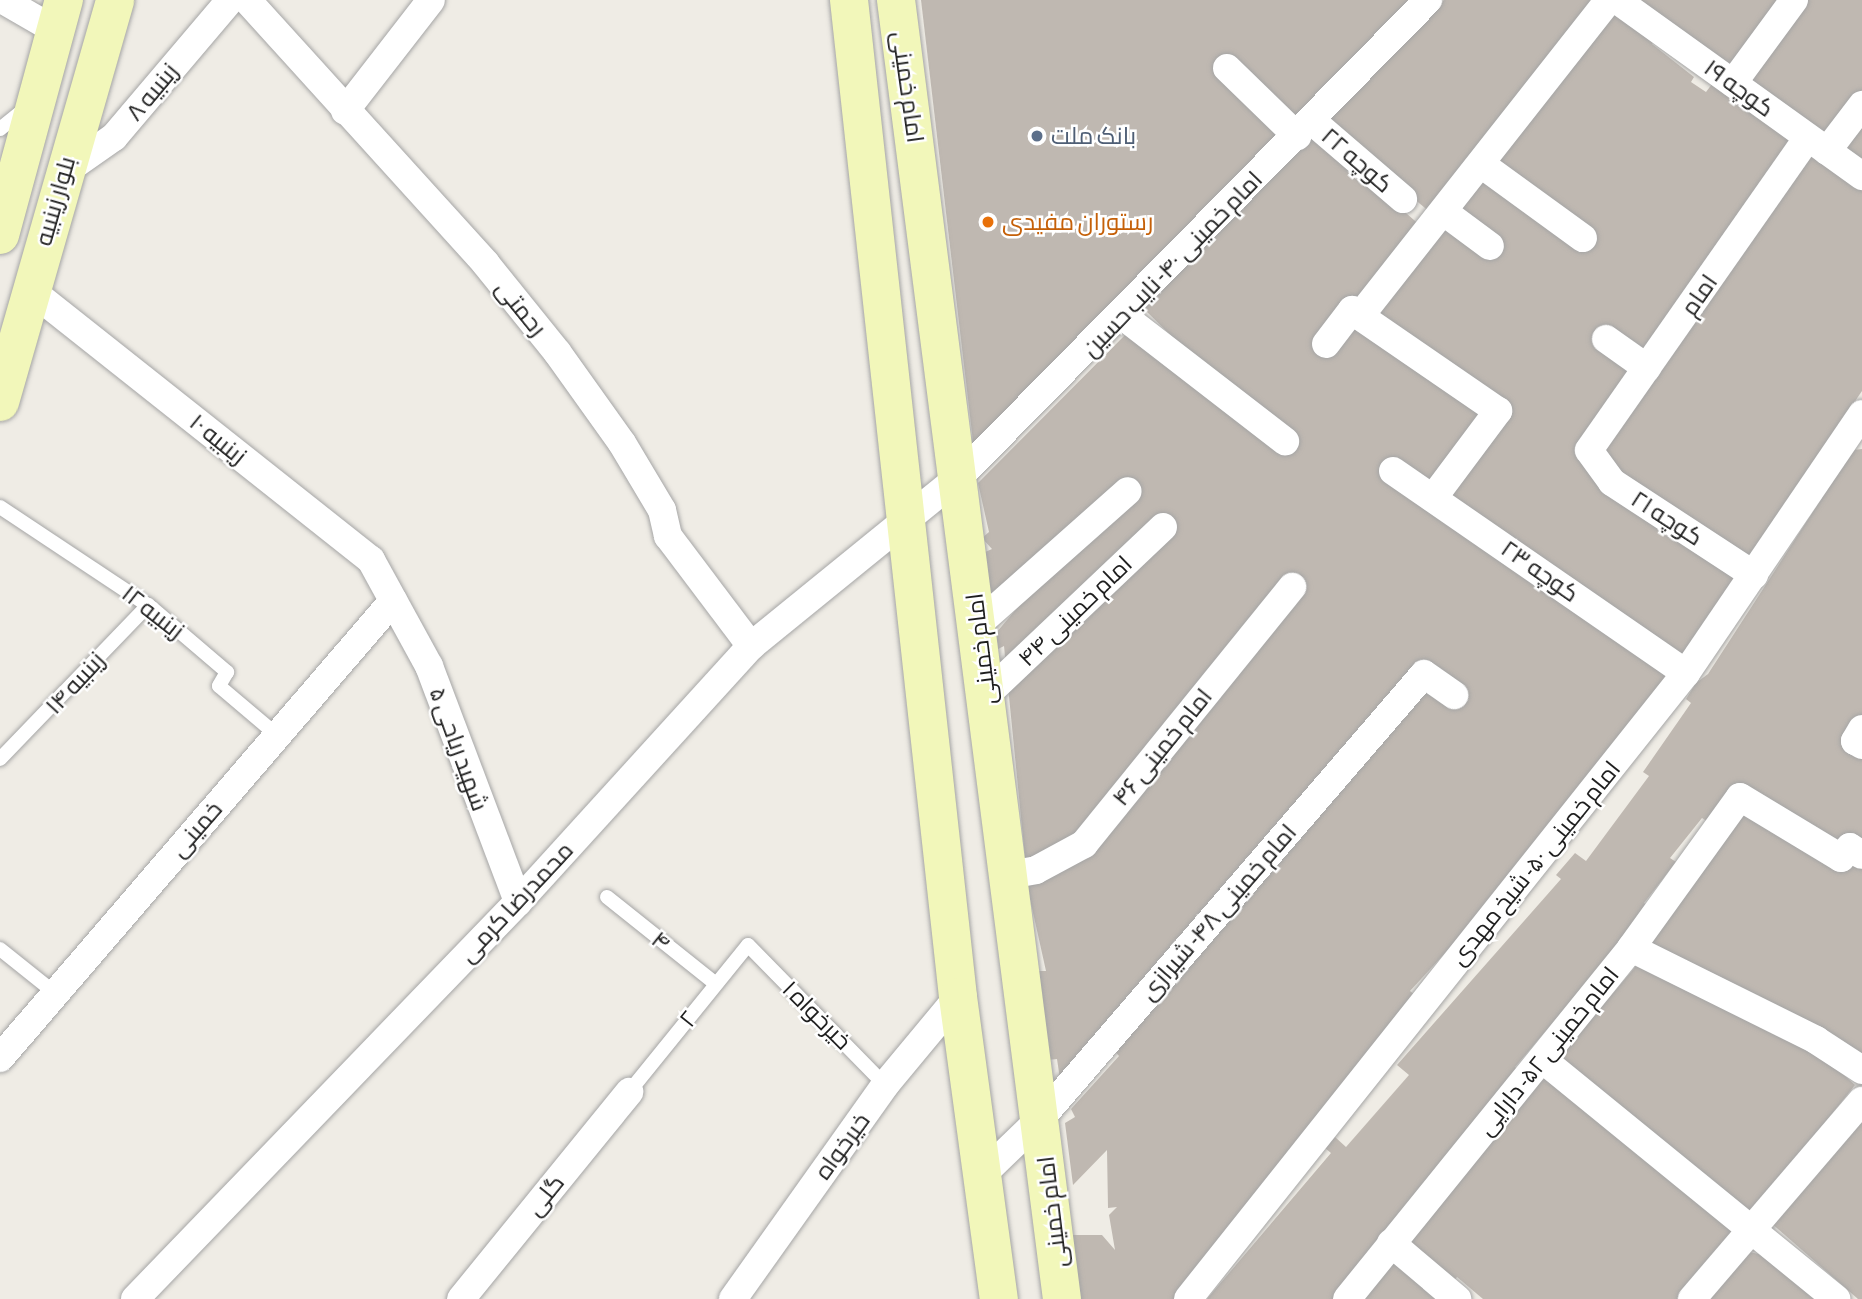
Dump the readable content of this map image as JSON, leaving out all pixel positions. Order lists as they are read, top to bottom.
{
  "streets": {
    "main road": ["امام خمینی", "بلوار زینبیه"],
    "street": [
      "کوچه ۱۹",
      "زینبیه ۸",
      "کوچه ۲۲",
      "امام خمینی ۴۰- نایب حسین",
      "امام",
      "رحمتی",
      "زینبیه ۱۰",
      "کوچه ۲۱",
      "کوچه ۲۳",
      "امام خمینی ۴۴",
      "امام خمینی ۴۶",
      "۵ شهید ریاحی",
      "خمینی",
      "امام خمینی ۵۰- شیخ مهدی",
      "محمدرضا کرمی",
      "امام خمینی ۴۸- شیرازی",
      "امام خمینی ۵۲- دارایی",
      "خیرخواه",
      "گلی"
    ],
    "lane": [
      "زینبیه ۱۲",
      "زینبیه ۱۴",
      "۴",
      "خیرخواه ۱",
      "۲"
    ]
  },
  "crossings": [
    ["امام خمینی", "امام خمینی ۴۰- نایب حسین"],
    ["امام خمینی", "امام خمینی ۴۴"],
    ["امام خمینی", "امام خمینی ۴۶"],
    ["امام خمینی", "محمدرضا کرمی"],
    ["امام خمینی", "امام خمینی ۴۸- شیرازی"],
    ["امام خمینی", "خیرخواه"],
    ["کوچه ۱۹", "امام"],
    ["زینبیه ۸", "بلوار زینبیه"],
    ["کوچه ۲۲", "امام خمینی ۴۰- نایب حسین"],
    ["بلوار زینبیه", "زینبیه ۱۰"],
    ["امام خمینی ۴۰- نایب حسین", "محمدرضا کرمی"],
    ["امام", "کوچه ۲۱"],
    ["رحمتی", "محمدرضا کرمی"],
    ["زینبیه ۱۰", "۵ شهید ریاحی"],
    ["زینبیه ۱۰", "خمینی"],
    ["کوچه ۲۱", "امام خمینی ۵۰- شیخ مهدی"],
    ["کوچه ۲۳", "امام خمینی ۵۰- شیخ مهدی"],
    ["زینبیه ۱۲", "زینبیه ۱۴"],
    ["زینبیه ۱۲", "خمینی"],
    ["۵ شهید ریاحی", "خمینی"],
    ["۵ شهید ریاحی", "محمدرضا کرمی"],
    ["۴", "۲"],
    ["خیرخواه ۱", "۲"],
    ["خیرخواه ۱", "خیرخواه"],
    ["۲", "گلی"]
  ],
  "places": ["بانک ملت", "رستوران مفیدی"]
}
